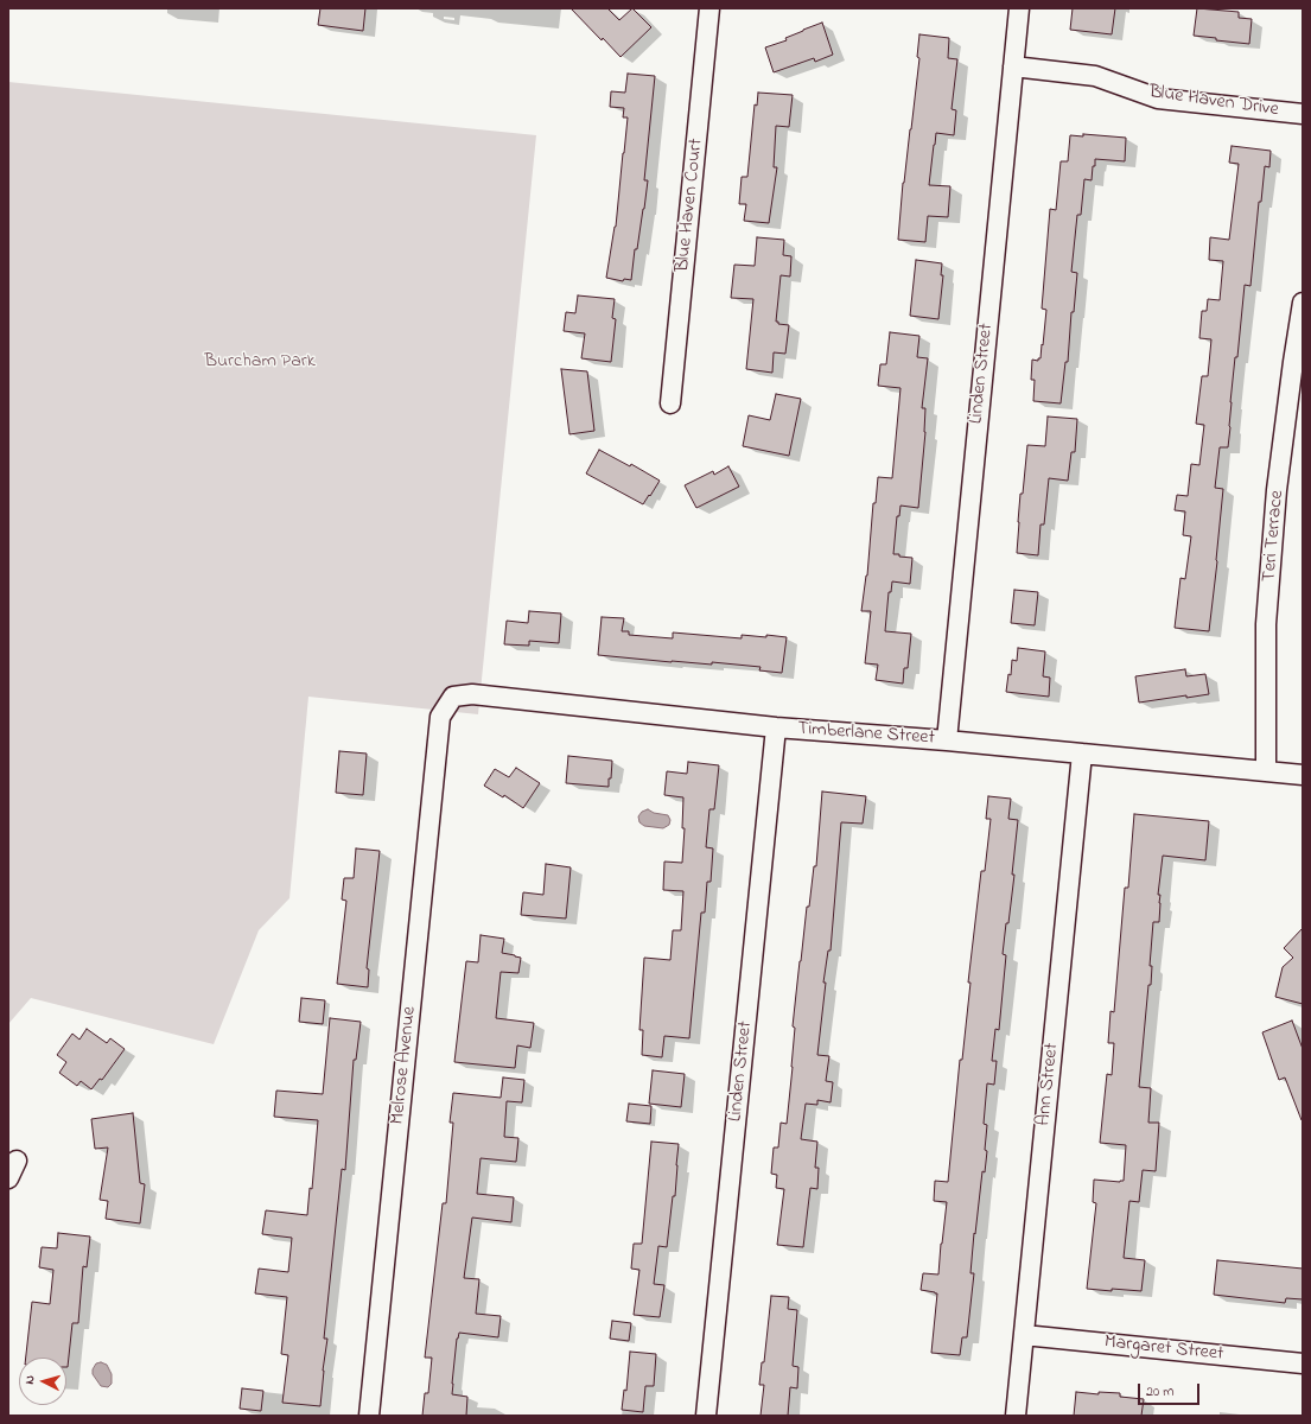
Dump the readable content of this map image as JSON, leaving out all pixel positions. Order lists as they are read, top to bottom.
{
  "streets": {
    "street": [
      "Blue Haven Drive",
      "Blue Haven Court",
      "Linden Street",
      "Teri Terrace",
      "Timberlane Street",
      "Melrose Avenue",
      "Ann Street",
      "Margaret Street"
    ]
  },
  "crossings": [
    ["Blue Haven Drive", "Linden Street"],
    ["Linden Street", "Timberlane Street"],
    ["Teri Terrace", "Timberlane Street"],
    ["Timberlane Street", "Melrose Avenue"],
    ["Timberlane Street", "Ann Street"],
    ["Ann Street", "Margaret Street"]
  ],
  "parks": ["Burcham Park"],
  "scale_bar": "20 m",
  "north": "left"
}
